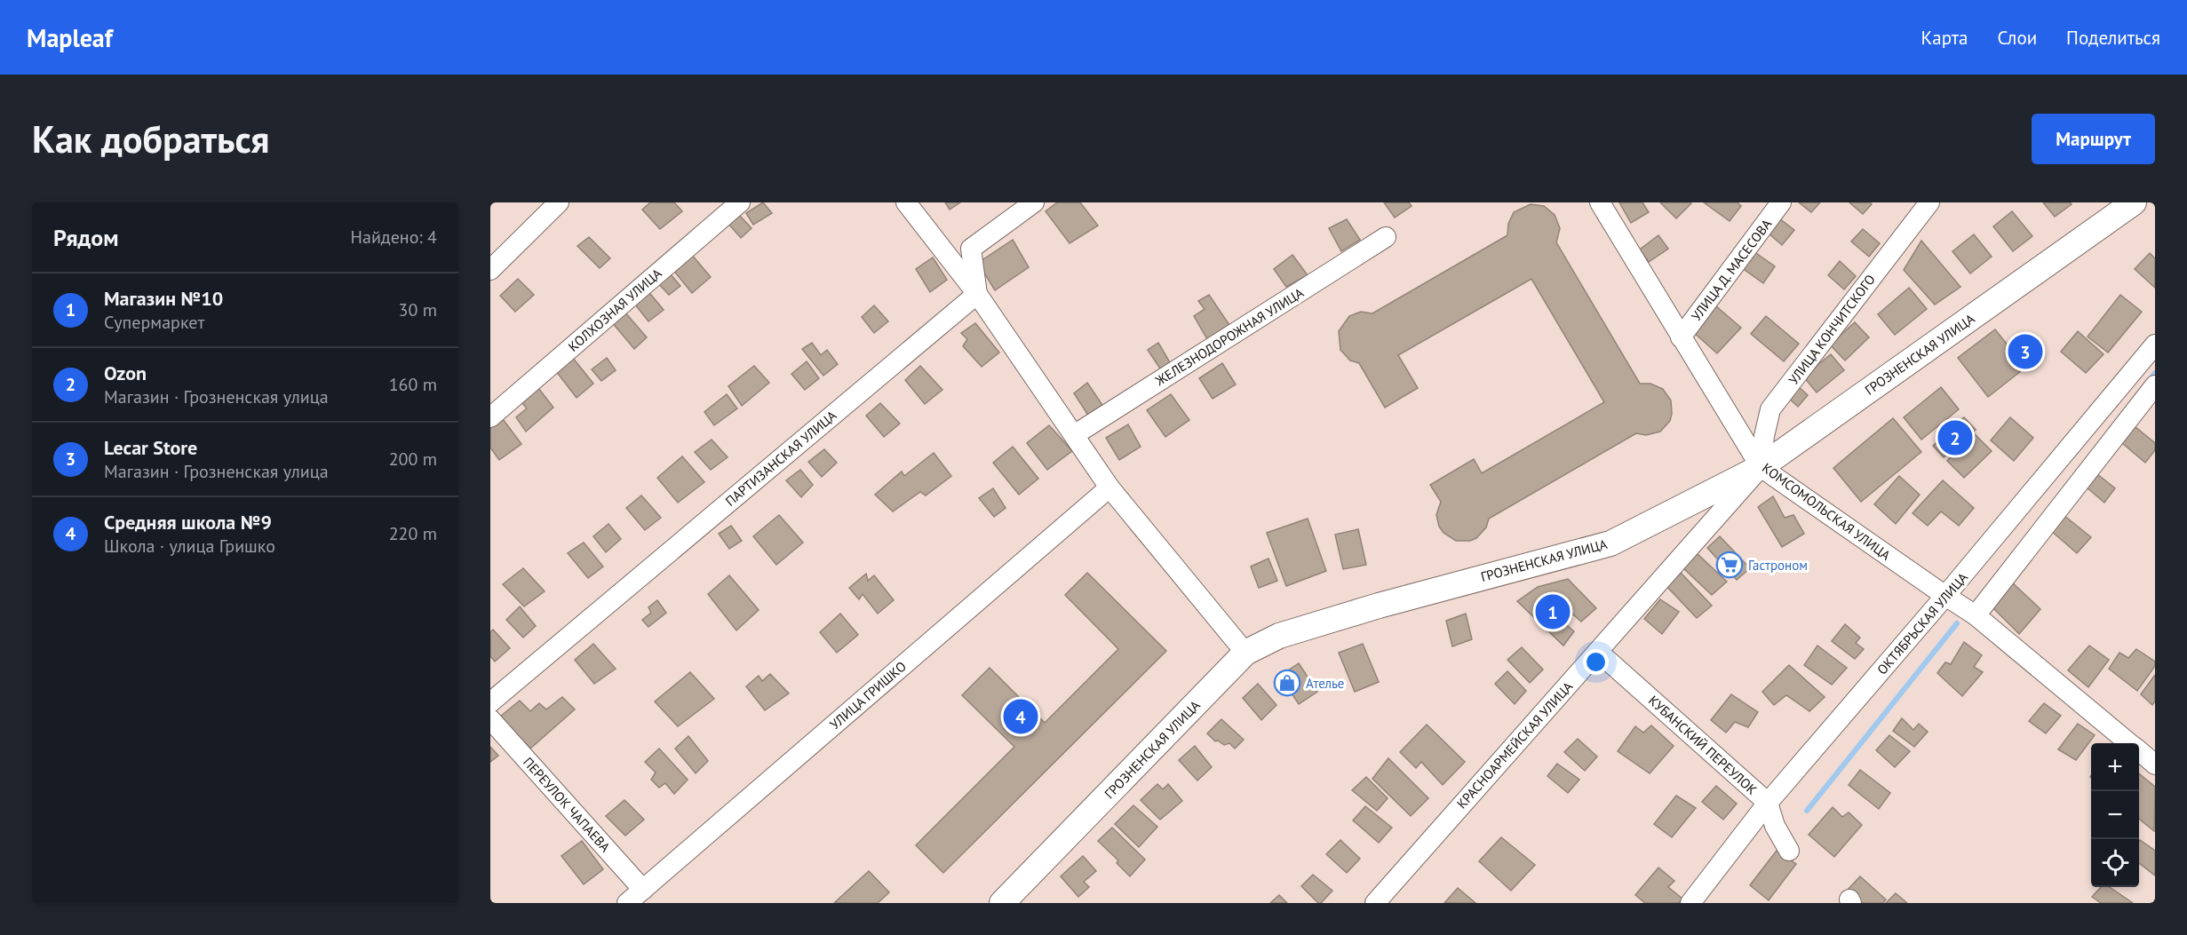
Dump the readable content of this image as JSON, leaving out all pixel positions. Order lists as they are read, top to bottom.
{
  "streets": {
    "main road": ["ГРОЗНЕНСКАЯ УЛИЦА"],
    "street": [
      "УЛИЦА Д. МАСЕСОВА",
      "КОЛХОЗНАЯ УЛИЦА",
      "УЛИЦА КОНЧИТСКОГО",
      "ЖЕЛЕЗНОДОРОЖНАЯ УЛИЦА",
      "ПАРТИЗАНСКАЯ УЛИЦА",
      "КОМСОМОЛЬСКАЯ УЛИЦА",
      "ОКТЯБРЬСКАЯ УЛИЦА",
      "УЛИЦА ГРИШКО",
      "КРАСНОАРМЕЙСКАЯ УЛИЦА",
      "КУБАНСКИЙ ПЕРЕУЛОК",
      "ПЕРЕУЛОК ЧАПАЕВА"
    ]
  },
  "crossings": [
    ["УЛИЦА Д. МАСЕСОВА", "КОМСОМОЛЬСКАЯ УЛИЦА"],
    ["УЛИЦА КОНЧИТСКОГО", "ГРОЗНЕНСКАЯ УЛИЦА"],
    ["УЛИЦА КОНЧИТСКОГО", "КОМСОМОЛЬСКАЯ УЛИЦА"],
    ["УЛИЦА КОНЧИТСКОГО", "КРАСНОАРМЕЙСКАЯ УЛИЦА"],
    ["ГРОЗНЕНСКАЯ УЛИЦА", "КОМСОМОЛЬСКАЯ УЛИЦА"],
    ["ГРОЗНЕНСКАЯ УЛИЦА", "КРАСНОАРМЕЙСКАЯ УЛИЦА"],
    ["КОМСОМОЛЬСКАЯ УЛИЦА", "ОКТЯБРЬСКАЯ УЛИЦА"],
    ["КОМСОМОЛЬСКАЯ УЛИЦА", "КРАСНОАРМЕЙСКАЯ УЛИЦА"],
    ["ОКТЯБРЬСКАЯ УЛИЦА", "КУБАНСКИЙ ПЕРЕУЛОК"],
    ["УЛИЦА ГРИШКО", "ПЕРЕУЛОК ЧАПАЕВА"],
    ["КРАСНОАРМЕЙСКАЯ УЛИЦА", "КУБАНСКИЙ ПЕРЕУЛОК"]
  ],
  "places": {
    "supermarket": ["Гастроном"],
    "shop": ["Ателье"]
  },
  "page": {
    "header": "Mapleaf",
    "nav": ["Карта", "Слои", "Поделиться"],
    "buttons": "Маршрут",
    "title": "Как добраться",
    "heading": ["Рядом", "Найдено: 4"],
    "list": [
      {
        "mark": "1",
        "name": "Магазин №10",
        "note": "Супермаркет",
        "value": "30 m"
      },
      {
        "mark": "2",
        "name": "Ozon",
        "note": "Магазин · Грозненская улица",
        "value": "160 m"
      },
      {
        "mark": "3",
        "name": "Lecar Store",
        "note": "Магазин · Грозненская улица",
        "value": "200 m"
      },
      {
        "mark": "4",
        "name": "Средняя школа №9",
        "note": "Школа · улица Гришко",
        "value": "220 m"
      }
    ],
    "pins": [
      "3",
      "2",
      "1",
      "4"
    ],
    "map_buttons": ["+", "−"]
  }
}
